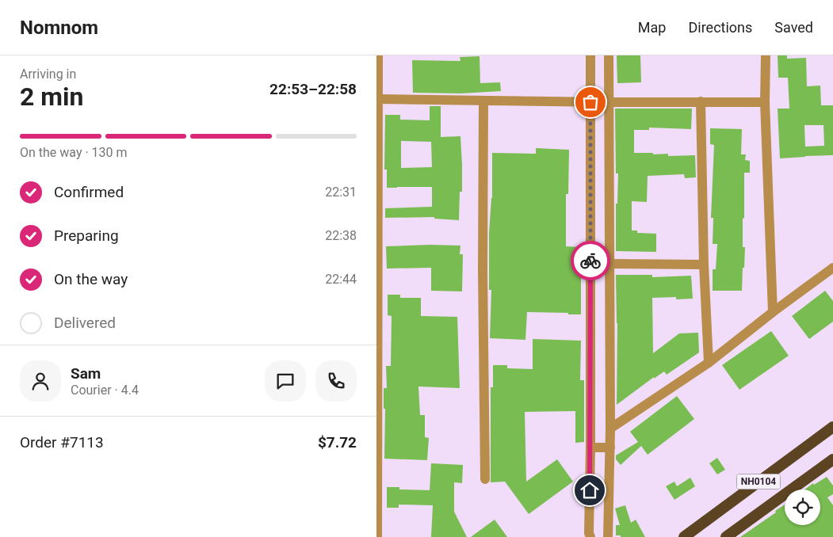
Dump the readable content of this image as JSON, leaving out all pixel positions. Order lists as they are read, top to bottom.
{
  "streets": {
    "highway": ["NH0104"]
  },
  "page": {
    "header": "Nomnom",
    "nav": ["Map", "Directions", "Saved"],
    "heading": ["2 min", "Arriving in", "22:53–22:58"],
    "panel": [
      "Sam",
      "Courier · 4.4",
      "Order #7113",
      "$7.72"
    ],
    "bar": "On the way · 130 m",
    "list": [
      ["Confirmed", "22:31"],
      ["Preparing", "22:38"],
      ["On the way", "22:44"],
      "Delivered"
    ]
  }
}
